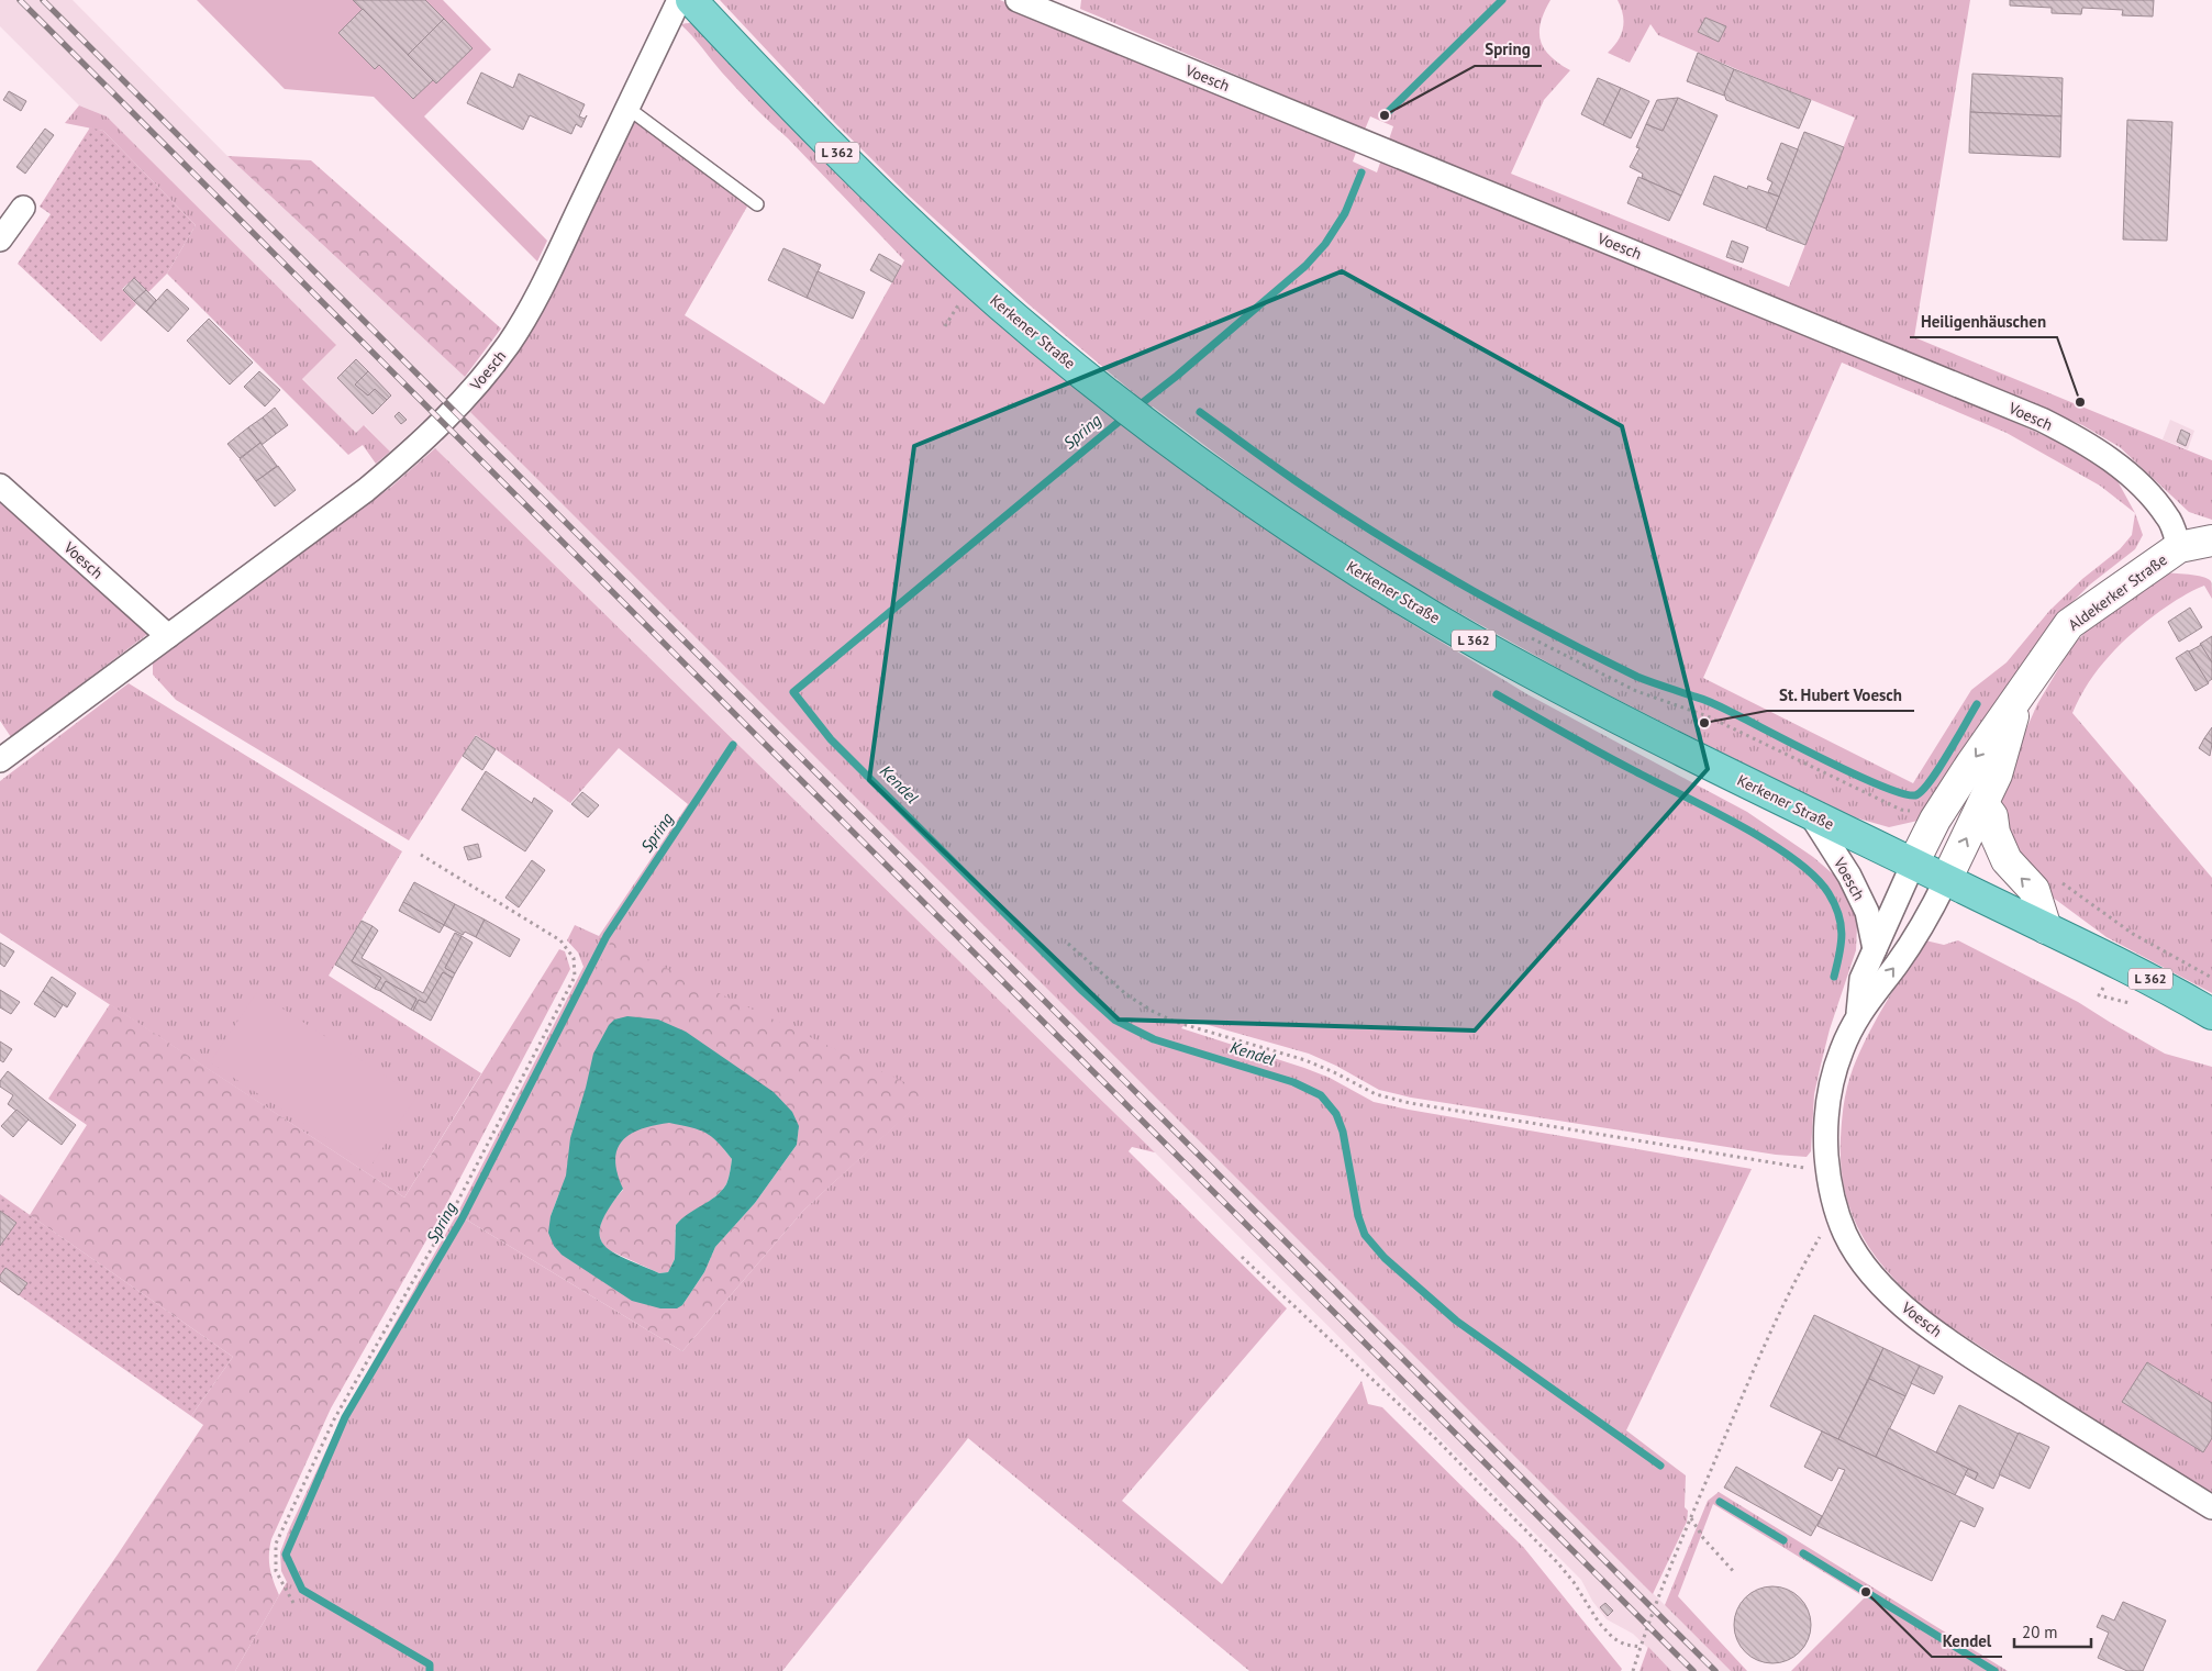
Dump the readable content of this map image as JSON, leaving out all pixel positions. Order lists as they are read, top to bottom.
{
  "streets": {
    "main road": ["L 362", "Kerkener Straße"],
    "street": ["Voesch", "Aldekerker Straße"]
  },
  "crossings": [
    ["Voesch", "Kerkener Straße"],
    ["Voesch", "Aldekerker Straße"],
    ["Kerkener Straße", "Aldekerker Straße"]
  ],
  "water": ["Spring", "Kendel"],
  "places": [
    "Spring",
    "Heiligenhäuschen",
    "St. Hubert Voesch",
    "Kendel"
  ],
  "scale_bar": "20 m"
}
